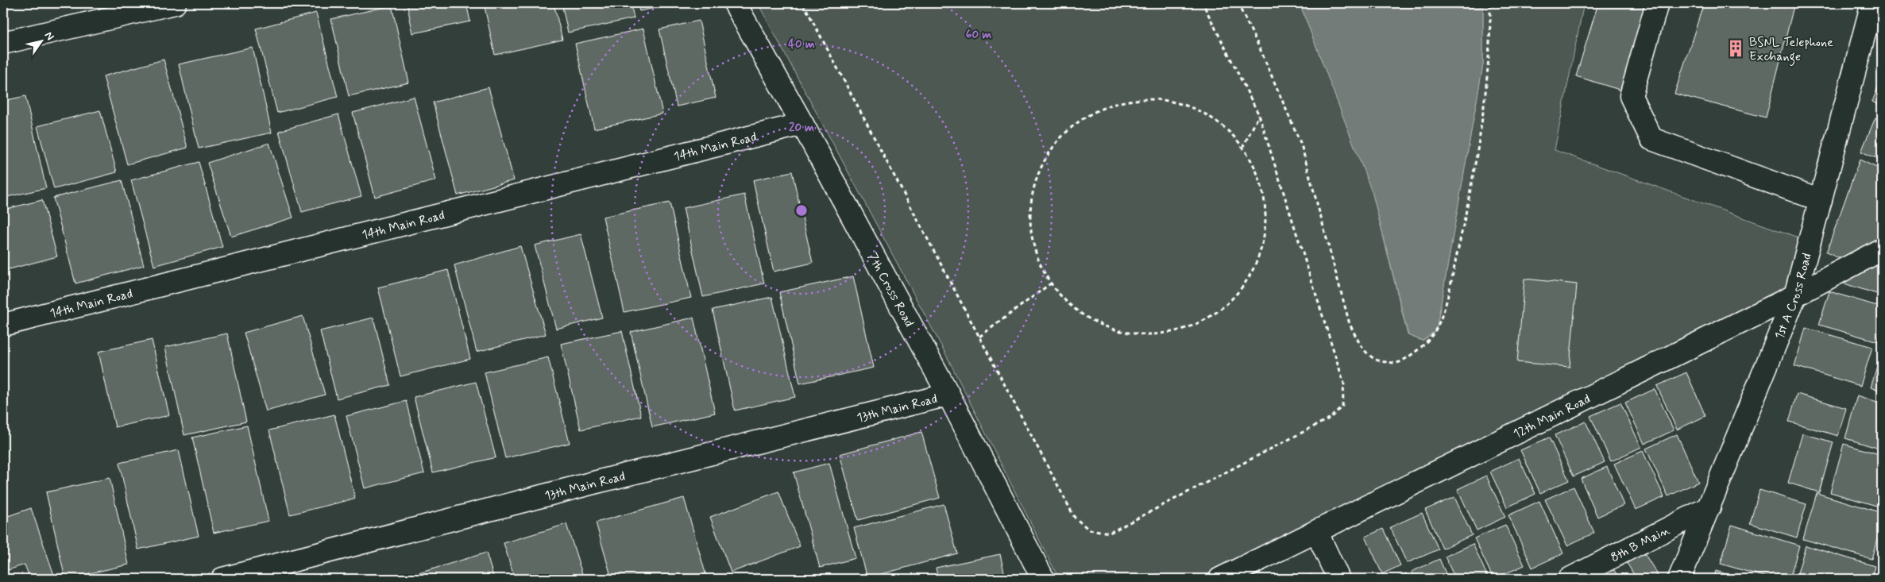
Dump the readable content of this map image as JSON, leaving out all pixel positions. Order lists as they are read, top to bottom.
{
  "streets": {
    "street": [
      "14th Main Road",
      "7th Cross Road",
      "1st A Cross Road",
      "13th Main Road",
      "12th Main Road",
      "8th B Main"
    ]
  },
  "crossings": [
    ["14th Main Road", "7th Cross Road"],
    ["7th Cross Road", "13th Main Road"],
    ["1st A Cross Road", "12th Main Road"],
    ["1st A Cross Road", "8th B Main"]
  ],
  "places": {
    "building": ["BSNL Telephone Exchange"]
  },
  "north": "top right",
  "rings": ["60 m", "40 m", "20 m"]
}
